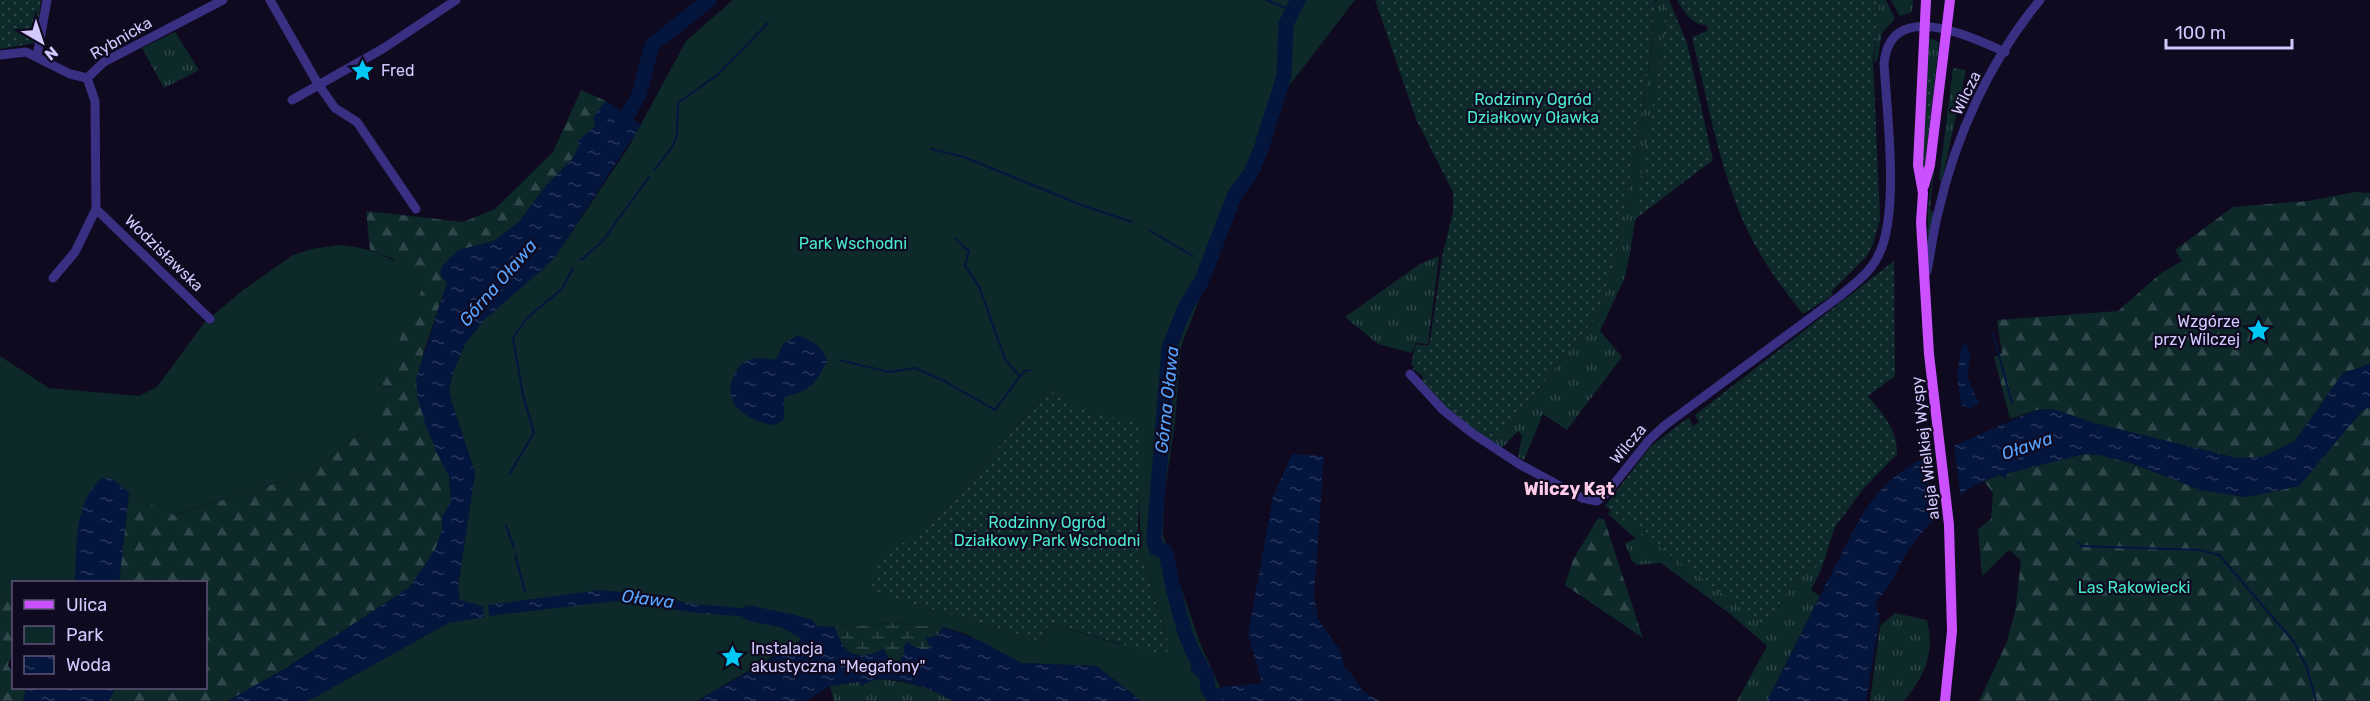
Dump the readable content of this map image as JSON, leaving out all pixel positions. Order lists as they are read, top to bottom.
{
  "streets": {
    "main road": ["aleja Wielkiej Wyspy"],
    "street": ["Rybnicka", "Wilcza", "Wodzisławska"]
  },
  "crossings": [
    ["Wilcza", "aleja Wielkiej Wyspy"]
  ],
  "districts": ["Wilczy Kąt"],
  "water": ["Górna Oława", "Oława"],
  "parks": [
    "Rodzinny Ogród Działkowy Oławka",
    "Park Wschodni",
    "Rodzinny Ogród Działkowy Park Wschodni",
    "Las Rakowiecki"
  ],
  "places": {
    "place": ["Fred", "Wzgórze przy Wilczej", "Instalacja akustyczna \"Megafony\""]
  },
  "legend": ["Ulica", "Park", "Woda"],
  "scale_bar": "100 m",
  "north": "bottom right"
}
